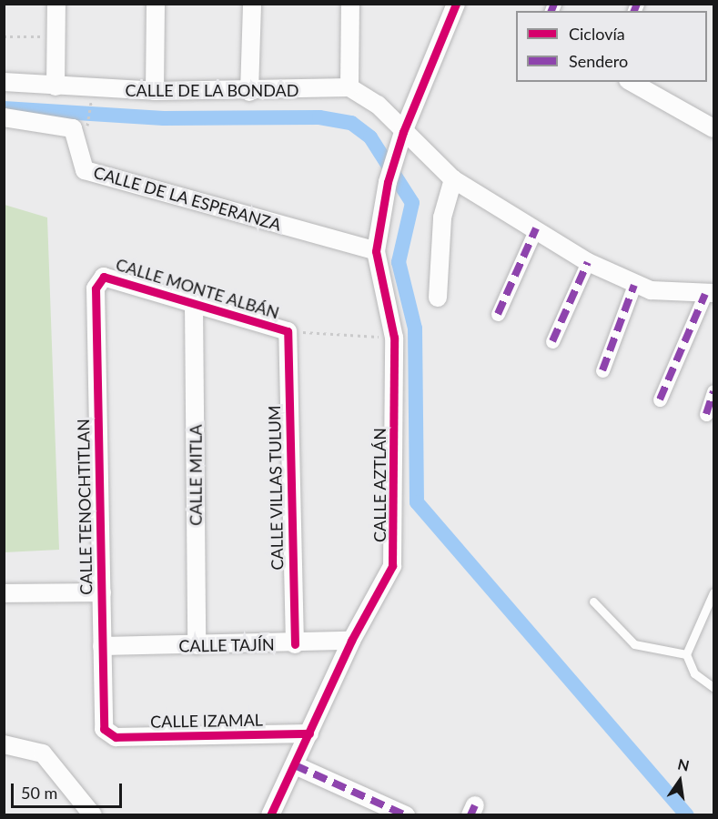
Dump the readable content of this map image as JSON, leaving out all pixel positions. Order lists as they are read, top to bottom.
{
  "streets": {
    "street": [
      "CALLE DE LA BONDAD",
      "CALLE DE LA ESPERANZA",
      "CALLE MONTE ALBÁN",
      "CALLE MITLA",
      "CALLE AZTLÁN",
      "CALLE VILLAS TULUM",
      "CALLE TENOCHTITLAN",
      "CALLE TAJÍN",
      "CALLE IZAMAL"
    ]
  },
  "crossings": [
    ["CALLE DE LA ESPERANZA", "CALLE AZTLÁN"],
    ["CALLE MONTE ALBÁN", "CALLE MITLA"],
    ["CALLE MONTE ALBÁN", "CALLE AZTLÁN"],
    ["CALLE MONTE ALBÁN", "CALLE VILLAS TULUM"],
    ["CALLE MONTE ALBÁN", "CALLE TENOCHTITLAN"],
    ["CALLE MITLA", "CALLE TAJÍN"],
    ["CALLE AZTLÁN", "CALLE TAJÍN"],
    ["CALLE AZTLÁN", "CALLE IZAMAL"],
    ["CALLE VILLAS TULUM", "CALLE TAJÍN"],
    ["CALLE TENOCHTITLAN", "CALLE TAJÍN"],
    ["CALLE TENOCHTITLAN", "CALLE IZAMAL"]
  ],
  "legend": ["Ciclovía", "Sendero"],
  "scale_bar": "50 m",
  "north": "top"
}
